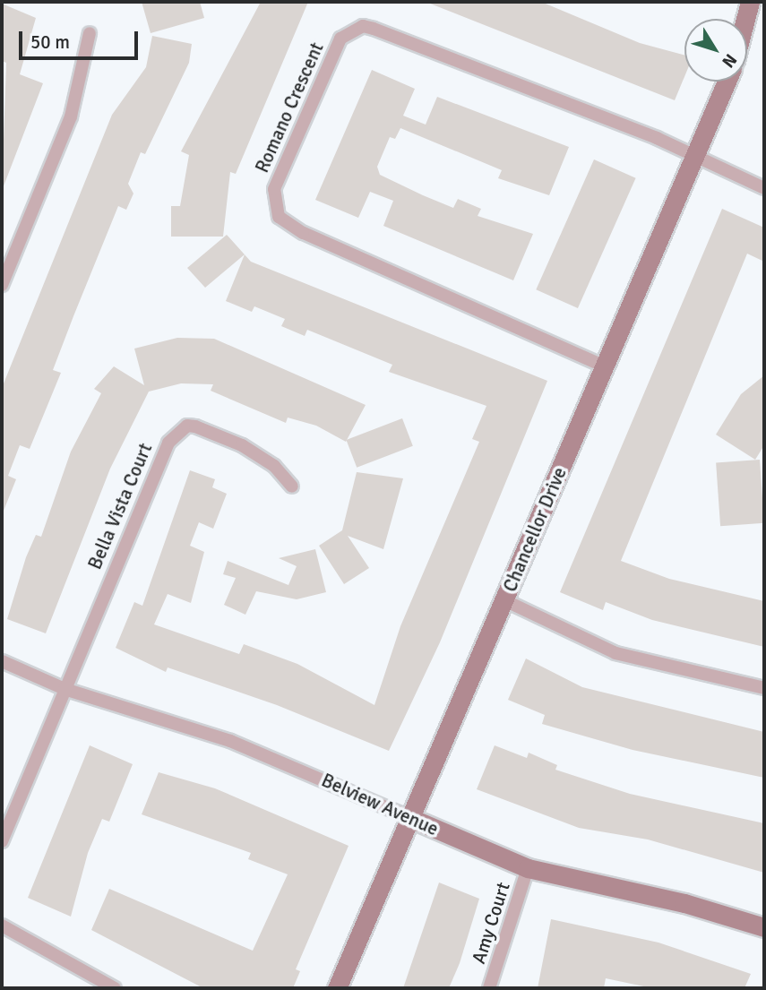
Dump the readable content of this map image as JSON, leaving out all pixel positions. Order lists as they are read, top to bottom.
{
  "streets": {
    "street": [
      "Romano Crescent",
      "Bella Vista Court",
      "Chancellor Drive",
      "Belview Avenue",
      "Amy Court"
    ]
  },
  "crossings": [
    ["Romano Crescent", "Chancellor Drive"],
    ["Bella Vista Court", "Belview Avenue"],
    ["Chancellor Drive", "Belview Avenue"],
    ["Belview Avenue", "Amy Court"]
  ],
  "scale_bar": "50 m",
  "north": "bottom right"
}
